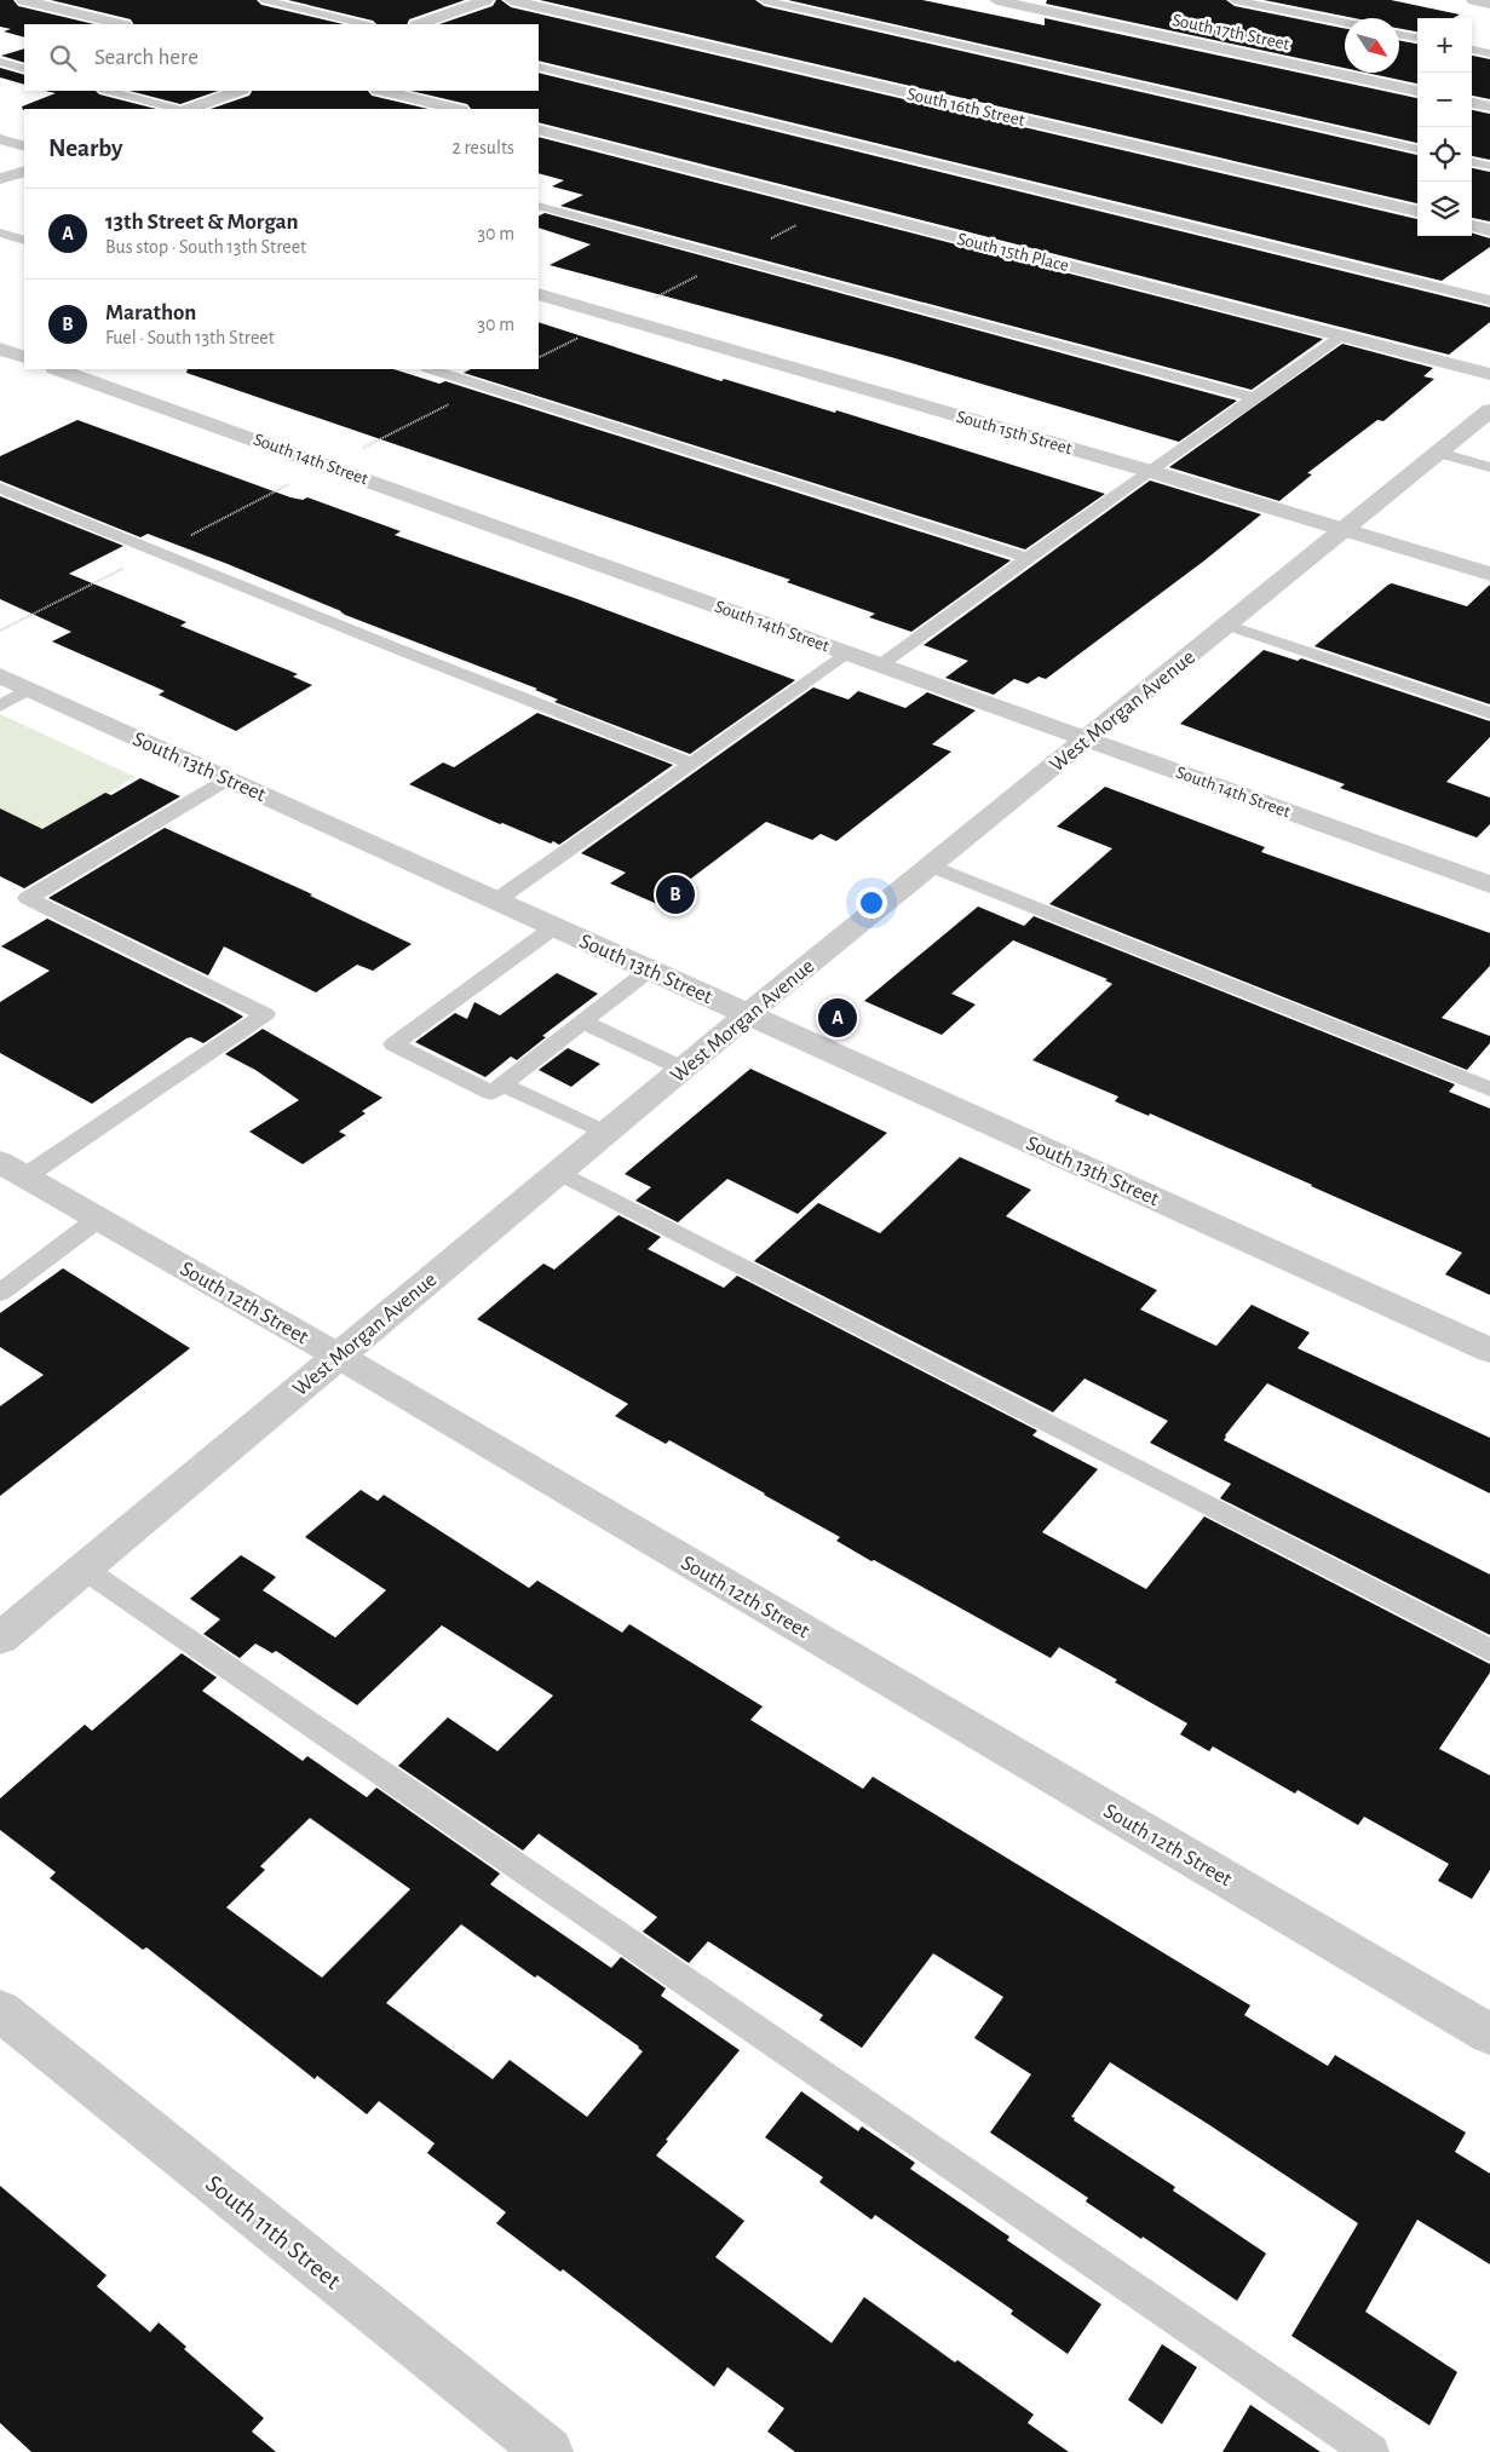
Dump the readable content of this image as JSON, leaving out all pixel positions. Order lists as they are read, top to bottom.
{
  "streets": {
    "street": [
      "South 17th Street",
      "South 16th Street",
      "South 15th Place",
      "South 15th Street",
      "South 14th Street",
      "West Morgan Avenue",
      "South 13th Street",
      "South 12th Street",
      "South 11th Street"
    ]
  },
  "crossings": [
    ["South 15th Street", "West Morgan Avenue"],
    ["South 14th Street", "West Morgan Avenue"],
    ["West Morgan Avenue", "South 13th Street"],
    ["West Morgan Avenue", "South 12th Street"]
  ],
  "north": "bottom right",
  "page": {
    "map_buttons": ["+", "−"],
    "search": "Search here",
    "heading": ["Nearby", "2 results"],
    "list": [
      {
        "mark": "A",
        "name": "13th Street & Morgan",
        "note": "Bus stop · South 13th Street",
        "value": "30 m"
      },
      {
        "mark": "B",
        "name": "Marathon",
        "note": "Fuel · South 13th Street",
        "value": "30 m"
      }
    ],
    "pins": ["B", "A"]
  }
}
